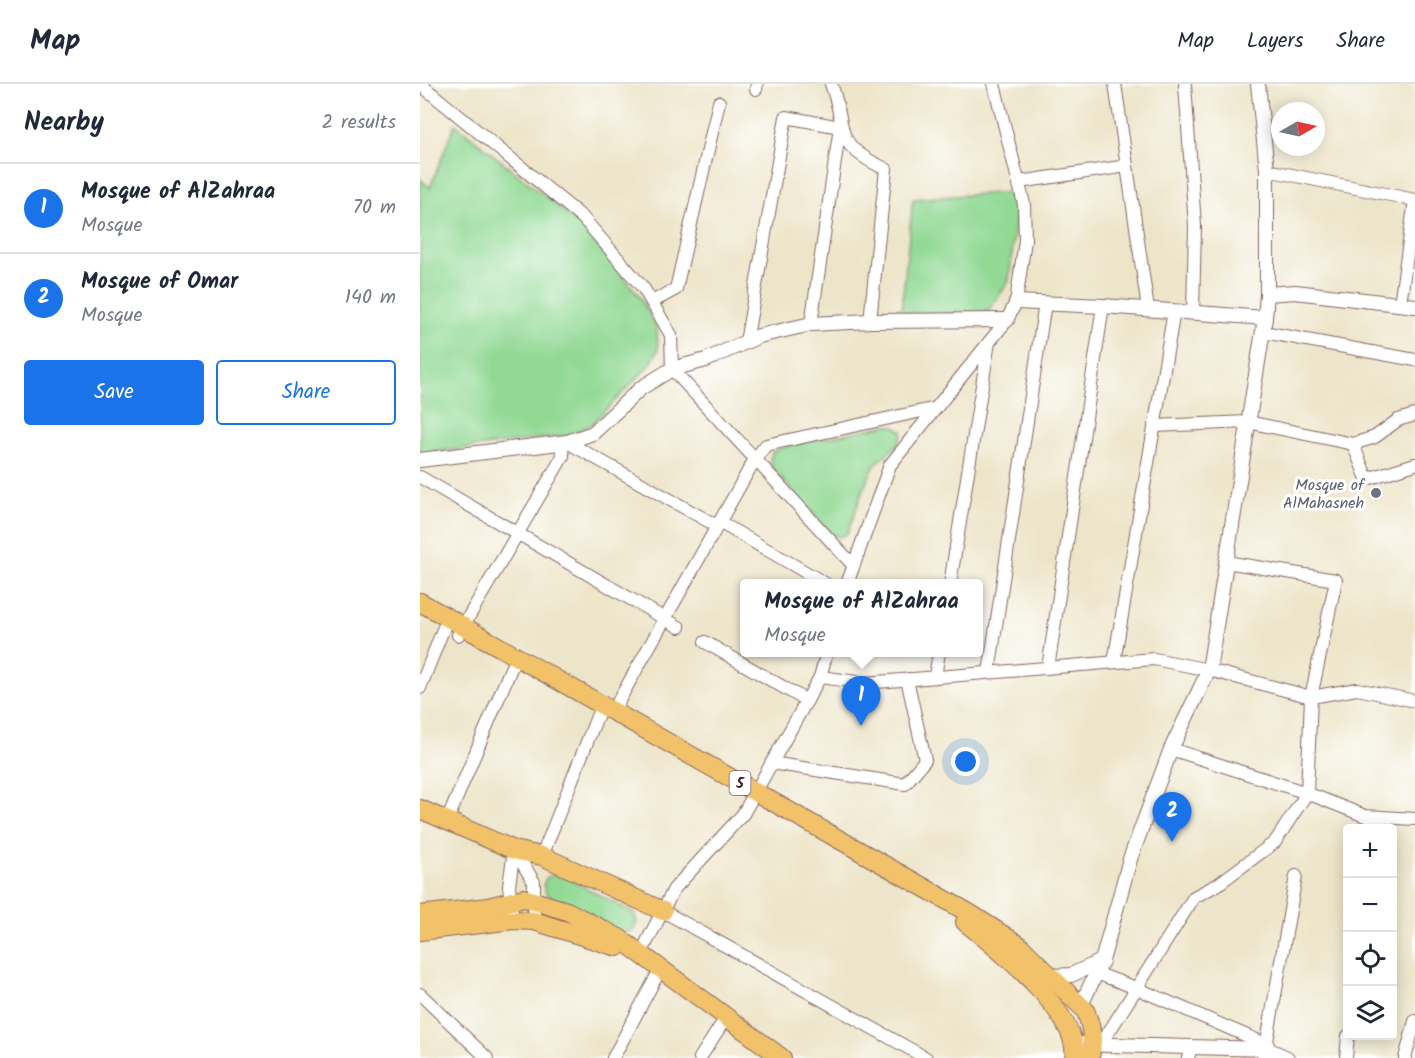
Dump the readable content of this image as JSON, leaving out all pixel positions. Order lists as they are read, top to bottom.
{
  "streets": {
    "main road": ["5"]
  },
  "places": ["Mosque of AlMahasneh"],
  "north": "right",
  "page": {
    "header": "Map",
    "nav": ["Map", "Layers", "Share"],
    "heading": ["Nearby", "2 results"],
    "list": [
      {
        "mark": "1",
        "name": "Mosque of AlZahraa",
        "note": "Mosque",
        "value": "70 m"
      },
      {
        "mark": "2",
        "name": "Mosque of Omar",
        "note": "Mosque",
        "value": "140 m"
      }
    ],
    "buttons": ["Save", "Share"],
    "popup": ["Mosque of AlZahraa", "Mosque"],
    "pins": ["1", "2"],
    "map_buttons": ["+", "−"]
  }
}
